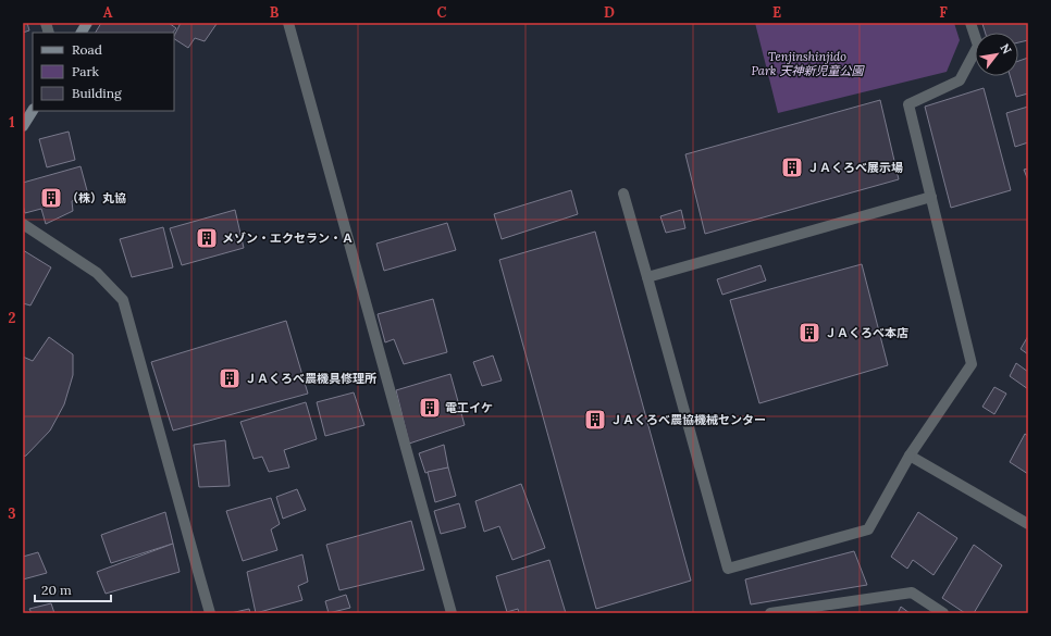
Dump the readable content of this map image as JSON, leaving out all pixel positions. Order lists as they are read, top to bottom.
{
  "parks": ["Tenjinshinjido Park 天神新児童公園"],
  "places": {
    "building": [
      "ＪＡくろべ展示場",
      "（株）丸協",
      "メゾン・エクセラン・Ａ",
      "ＪＡくろべ本店",
      "ＪＡくろべ農機具修理所",
      "電工イケ",
      "ＪＡくろべ農協機械センター"
    ]
  },
  "legend": ["Road", "Park", "Building"],
  "scale_bar": "20 m",
  "north": "top right",
  "grid": {
    "columns": [
      "A",
      "B",
      "C",
      "D",
      "E",
      "F"
    ],
    "rows": ["1", "2", "3"]
  }
}
